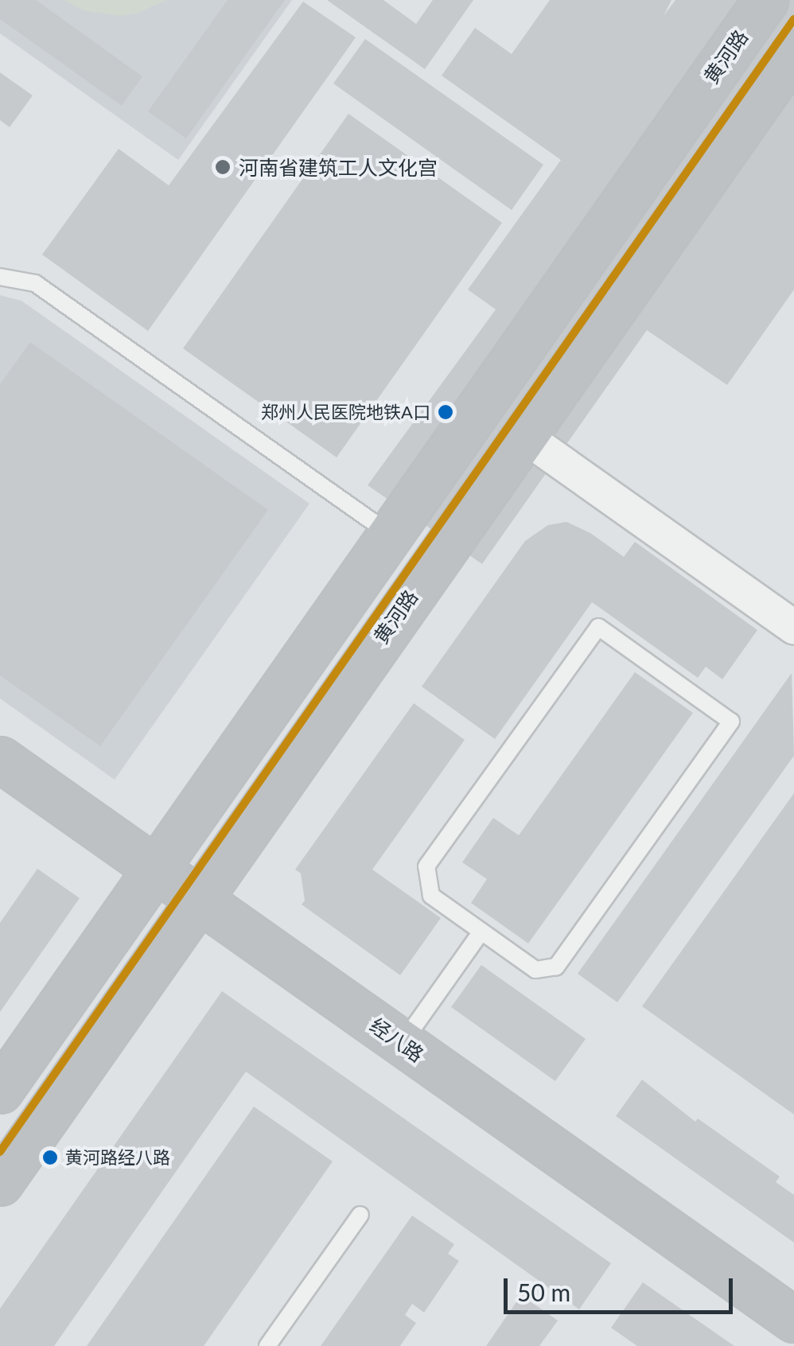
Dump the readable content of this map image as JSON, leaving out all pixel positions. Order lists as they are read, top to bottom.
{
  "streets": {
    "main road": ["黄河路", "经八路"]
  },
  "crossings": [
    ["黄河路", "经八路"]
  ],
  "places": ["河南省建筑工人文化宫", "郑州人民医院地铁A口", "黄河路经八路"],
  "scale_bar": "50 m"
}
